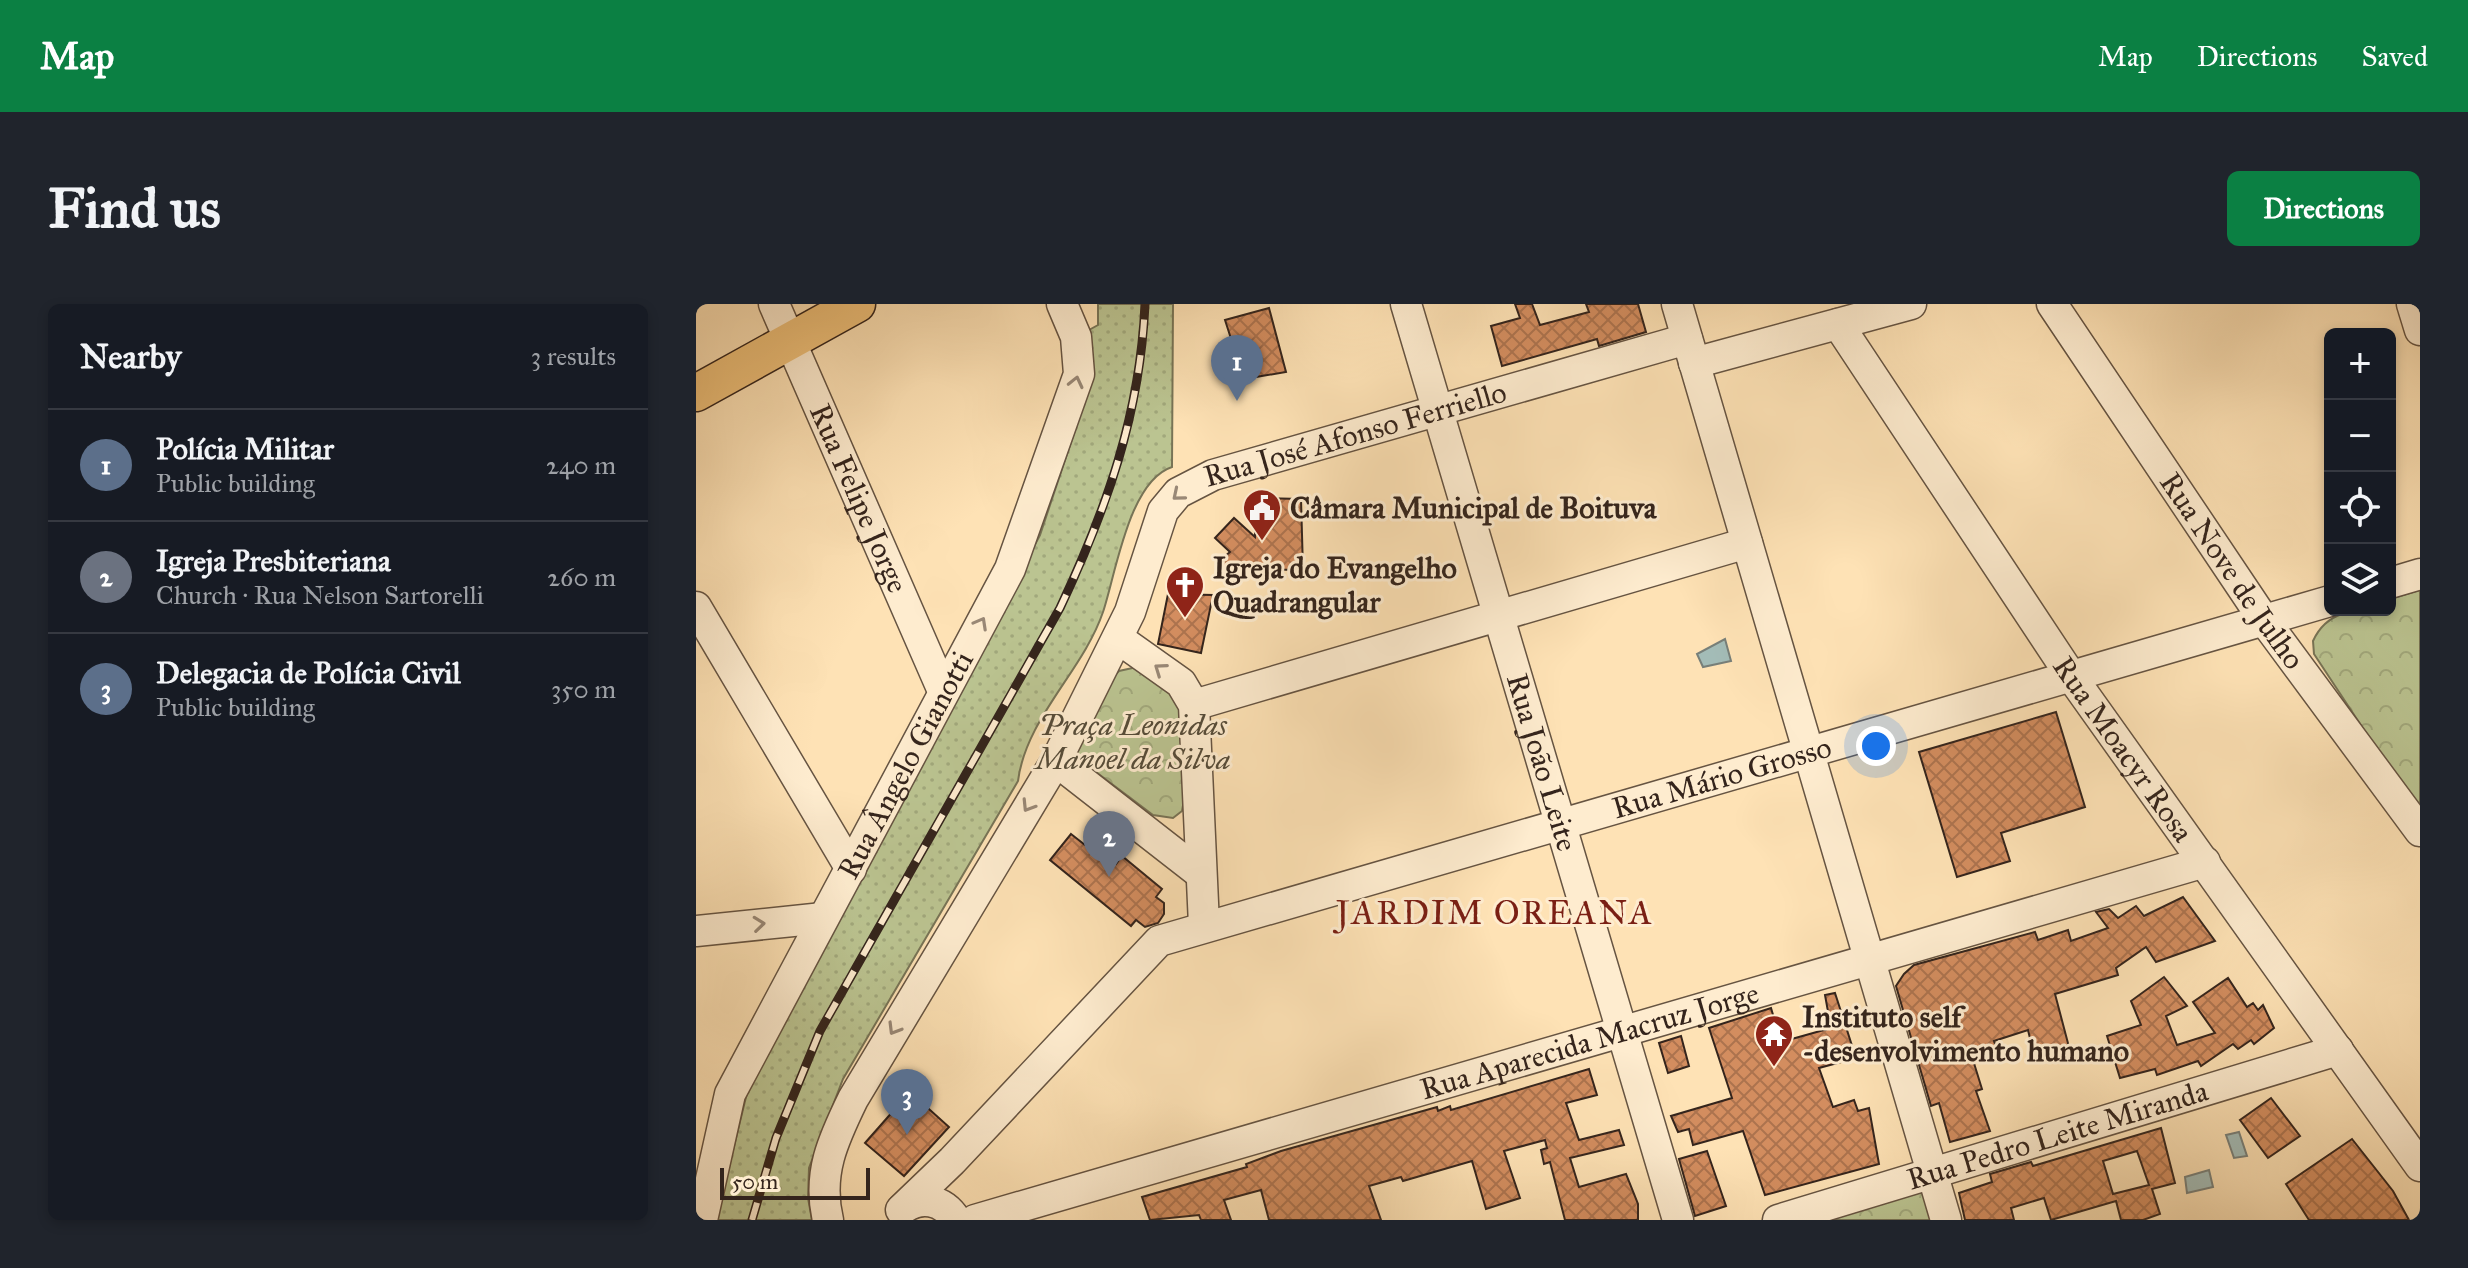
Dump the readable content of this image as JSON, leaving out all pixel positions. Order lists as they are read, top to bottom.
{
  "streets": {
    "street": [
      "Rua José Afonso Ferriello",
      "Rua Felipe Jorge",
      "Rua Nove de Julho",
      "Rua Moacyr Rosa",
      "Rua João Leite",
      "Rua Ângelo Gianotti",
      "Rua Mário Grosso",
      "Rua Aparecida Macruz Jorge",
      "Rua Pedro Leite Miranda"
    ]
  },
  "crossings": [
    ["Rua José Afonso Ferriello", "Rua Moacyr Rosa"],
    ["Rua José Afonso Ferriello", "Rua João Leite"],
    ["Rua Felipe Jorge", "Rua Ângelo Gianotti"],
    ["Rua Nove de Julho", "Rua Mário Grosso"],
    ["Rua Moacyr Rosa", "Rua Mário Grosso"],
    ["Rua Moacyr Rosa", "Rua Aparecida Macruz Jorge"],
    ["Rua Moacyr Rosa", "Rua Pedro Leite Miranda"],
    ["Rua João Leite", "Rua Mário Grosso"],
    ["Rua João Leite", "Rua Aparecida Macruz Jorge"]
  ],
  "one_way": ["Rua José Afonso Ferriello", "Rua Ângelo Gianotti"],
  "districts": ["JARDIM OREANA"],
  "parks": ["Praça Leonidas Manoel da Silva"],
  "places": {
    "public building": ["Câmara Municipal de Boituva"],
    "church": ["Igreja do Evangelho Quadrangular"],
    "temple": ["Instituto self -desenvolvimento humano"]
  },
  "scale_bar": "50 m",
  "page": {
    "header": "Map",
    "nav": ["Map", "Directions", "Saved"],
    "buttons": "Directions",
    "title": "Find us",
    "heading": ["Nearby", "3 results"],
    "map_buttons": ["+", "−"],
    "pins": ["1", "2", "3"],
    "list": [
      {
        "mark": "1",
        "name": "Polícia Militar",
        "note": "Public building",
        "value": "240 m"
      },
      {
        "mark": "2",
        "name": "Igreja Presbiteriana",
        "note": "Church · Rua Nelson Sartorelli",
        "value": "260 m"
      },
      {
        "mark": "3",
        "name": "Delegacia de Polícia Civil",
        "note": "Public building",
        "value": "350 m"
      }
    ],
    "scale": "50 m"
  }
}
